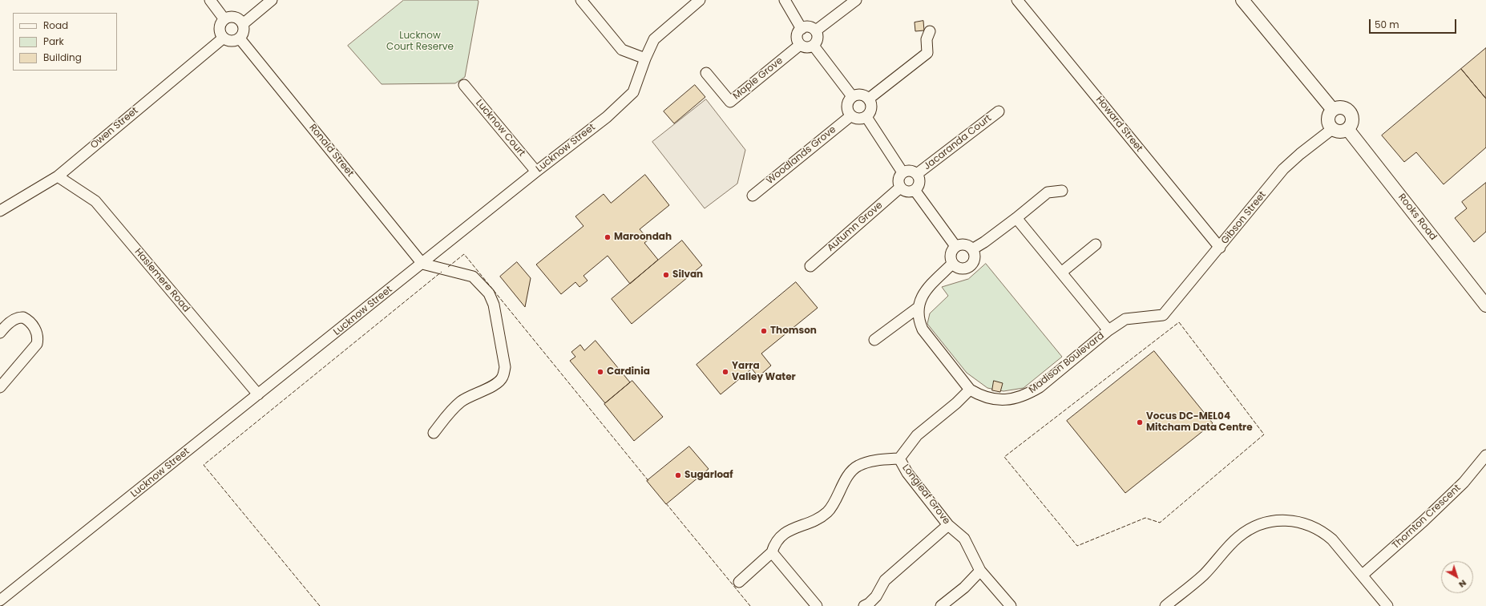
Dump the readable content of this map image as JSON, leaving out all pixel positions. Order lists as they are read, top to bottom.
{
  "streets": {
    "street": [
      "Maple Grove",
      "Howard Street",
      "Owen Street",
      "Lucknow Court",
      "Jacaranda Court",
      "Lucknow Street",
      "Ronald Street",
      "Woodlands Grove",
      "Rooks Road",
      "Gibson Street",
      "Autumn Grove",
      "Haslemere Road",
      "Madison Boulevard",
      "Longleaf Grove",
      "Thornton Crescent"
    ]
  },
  "crossings": [
    ["Howard Street", "Gibson Street"],
    ["Owen Street", "Ronald Street"],
    ["Owen Street", "Haslemere Road"],
    ["Lucknow Court", "Lucknow Street"],
    ["Jacaranda Court", "Autumn Grove"],
    ["Lucknow Street", "Ronald Street"],
    ["Lucknow Street", "Haslemere Road"],
    ["Rooks Road", "Gibson Street"],
    ["Gibson Street", "Madison Boulevard"]
  ],
  "parks": ["Lucknow Court Reserve"],
  "places": [
    "Maroondah",
    "Silvan",
    "Thomson",
    "Cardinia",
    "Yarra Valley Water",
    "Vocus DC-MEL04 Mitcham Data Centre",
    "Sugarloaf"
  ],
  "legend": ["Road", "Park", "Building"],
  "scale_bar": "50 m",
  "north": "bottom right"
}
